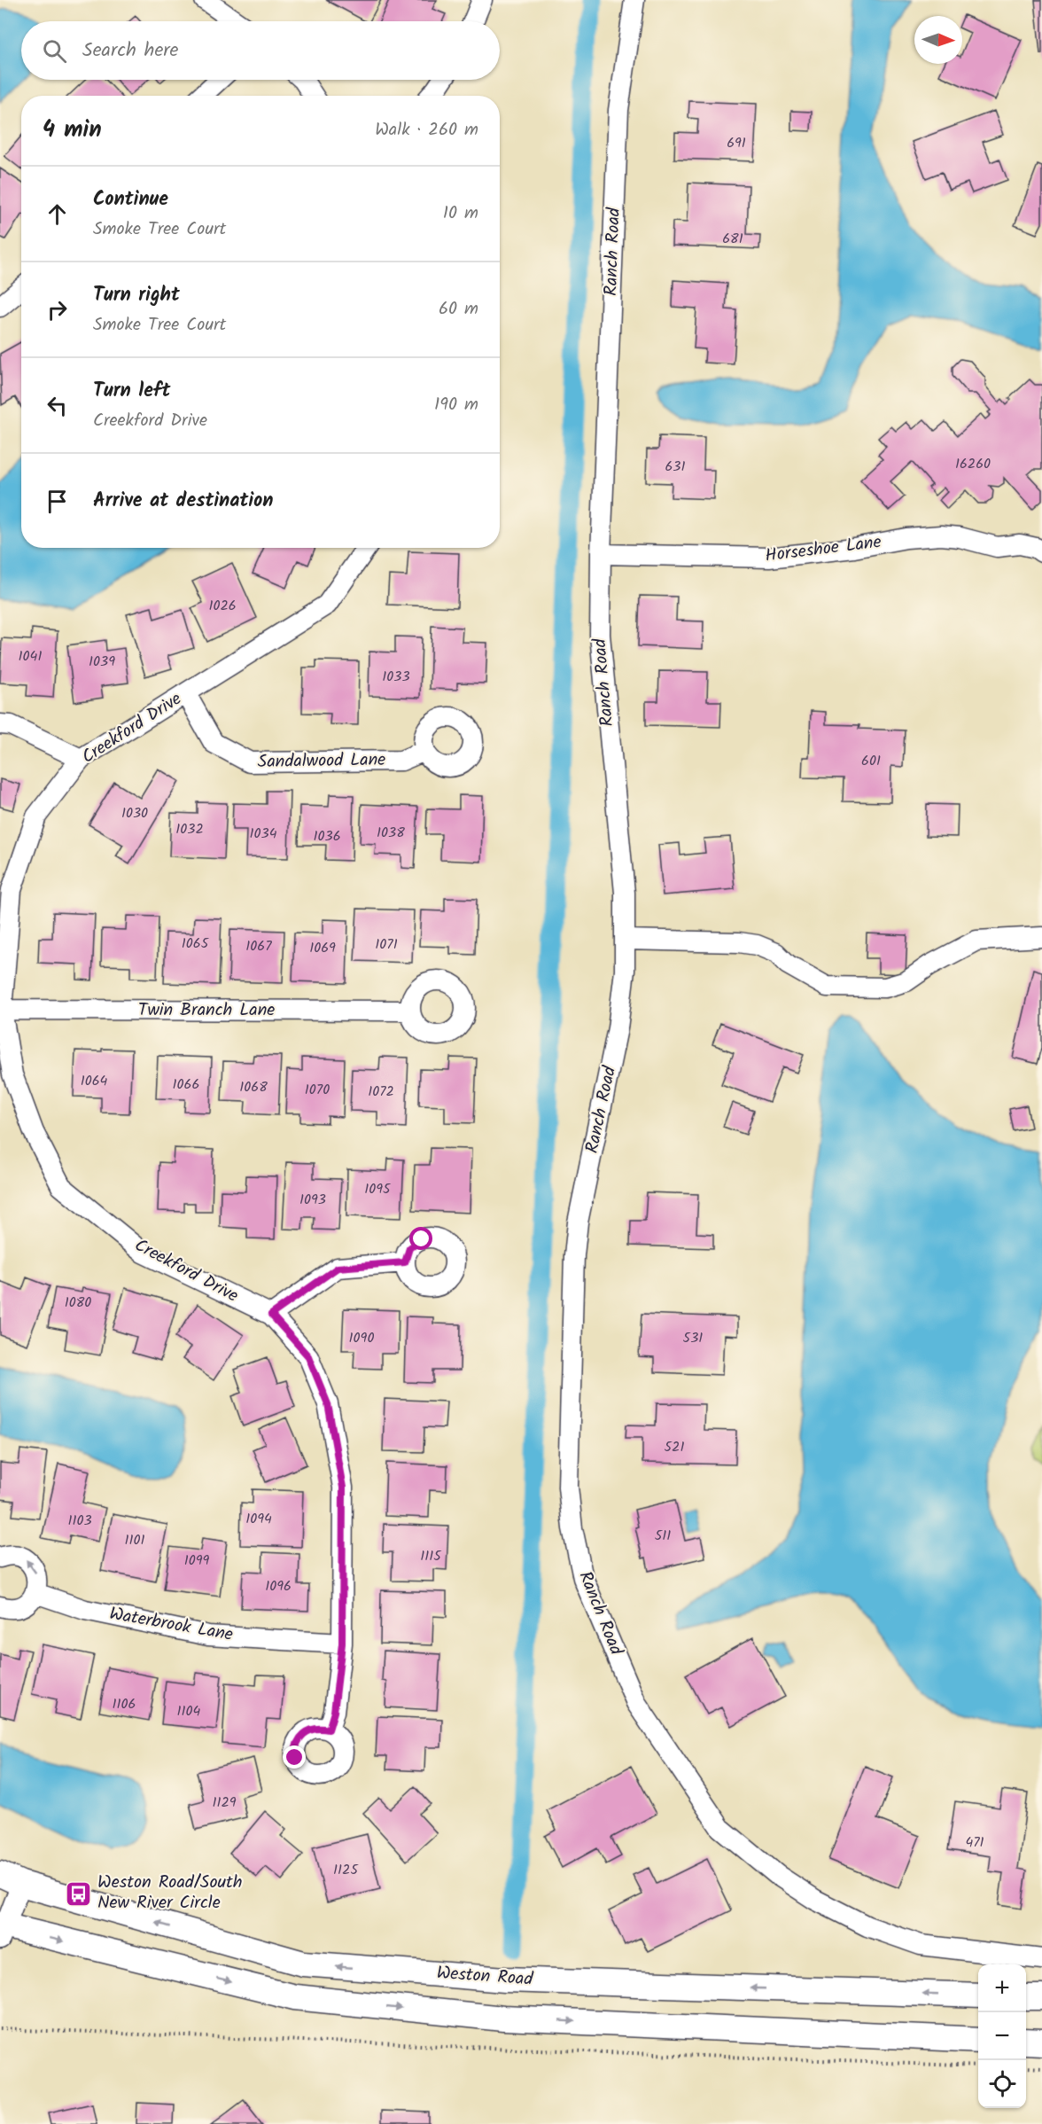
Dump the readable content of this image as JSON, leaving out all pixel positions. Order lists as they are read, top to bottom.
{
  "streets": {
    "main road": ["Weston Road"],
    "street": [
      "Ranch Road",
      "Horseshoe Lane",
      "Creekford Drive",
      "Sandalwood Lane",
      "Twin Branch Lane",
      "Waterbrook Lane"
    ]
  },
  "crossings": [
    ["Ranch Road", "Horseshoe Lane"],
    ["Creekford Drive", "Sandalwood Lane"],
    ["Creekford Drive", "Twin Branch Lane"],
    ["Creekford Drive", "Waterbrook Lane"]
  ],
  "places": {
    "bus stop": ["Weston Road/South New River Circle"]
  },
  "house_numbers": [
    "691",
    "681",
    "16260",
    "631",
    "1026",
    "1041",
    "1039",
    "1033",
    "601",
    "1030",
    "1032",
    "1038",
    "1034",
    "1036",
    "1065",
    "1071",
    "1067",
    "1069",
    "1064",
    "1066",
    "1068",
    "1070",
    "1072",
    "1095",
    "1093",
    "1080",
    "1090",
    "531",
    "521",
    "1094",
    "1103",
    "511",
    "1101",
    "1115",
    "1099",
    "1096",
    "1106",
    "1104",
    "1129",
    "471",
    "1125"
  ],
  "north": "right",
  "page": {
    "search": "Search here",
    "heading": ["4 min", "Walk · 260 m"],
    "list": [
      ["Continue", "Smoke Tree Court", "10 m"],
      ["Turn right", "Smoke Tree Court", "60 m"],
      ["Turn left", "Creekford Drive", "190 m"],
      "Arrive at destination"
    ],
    "map_buttons": ["+", "−"]
  }
}
